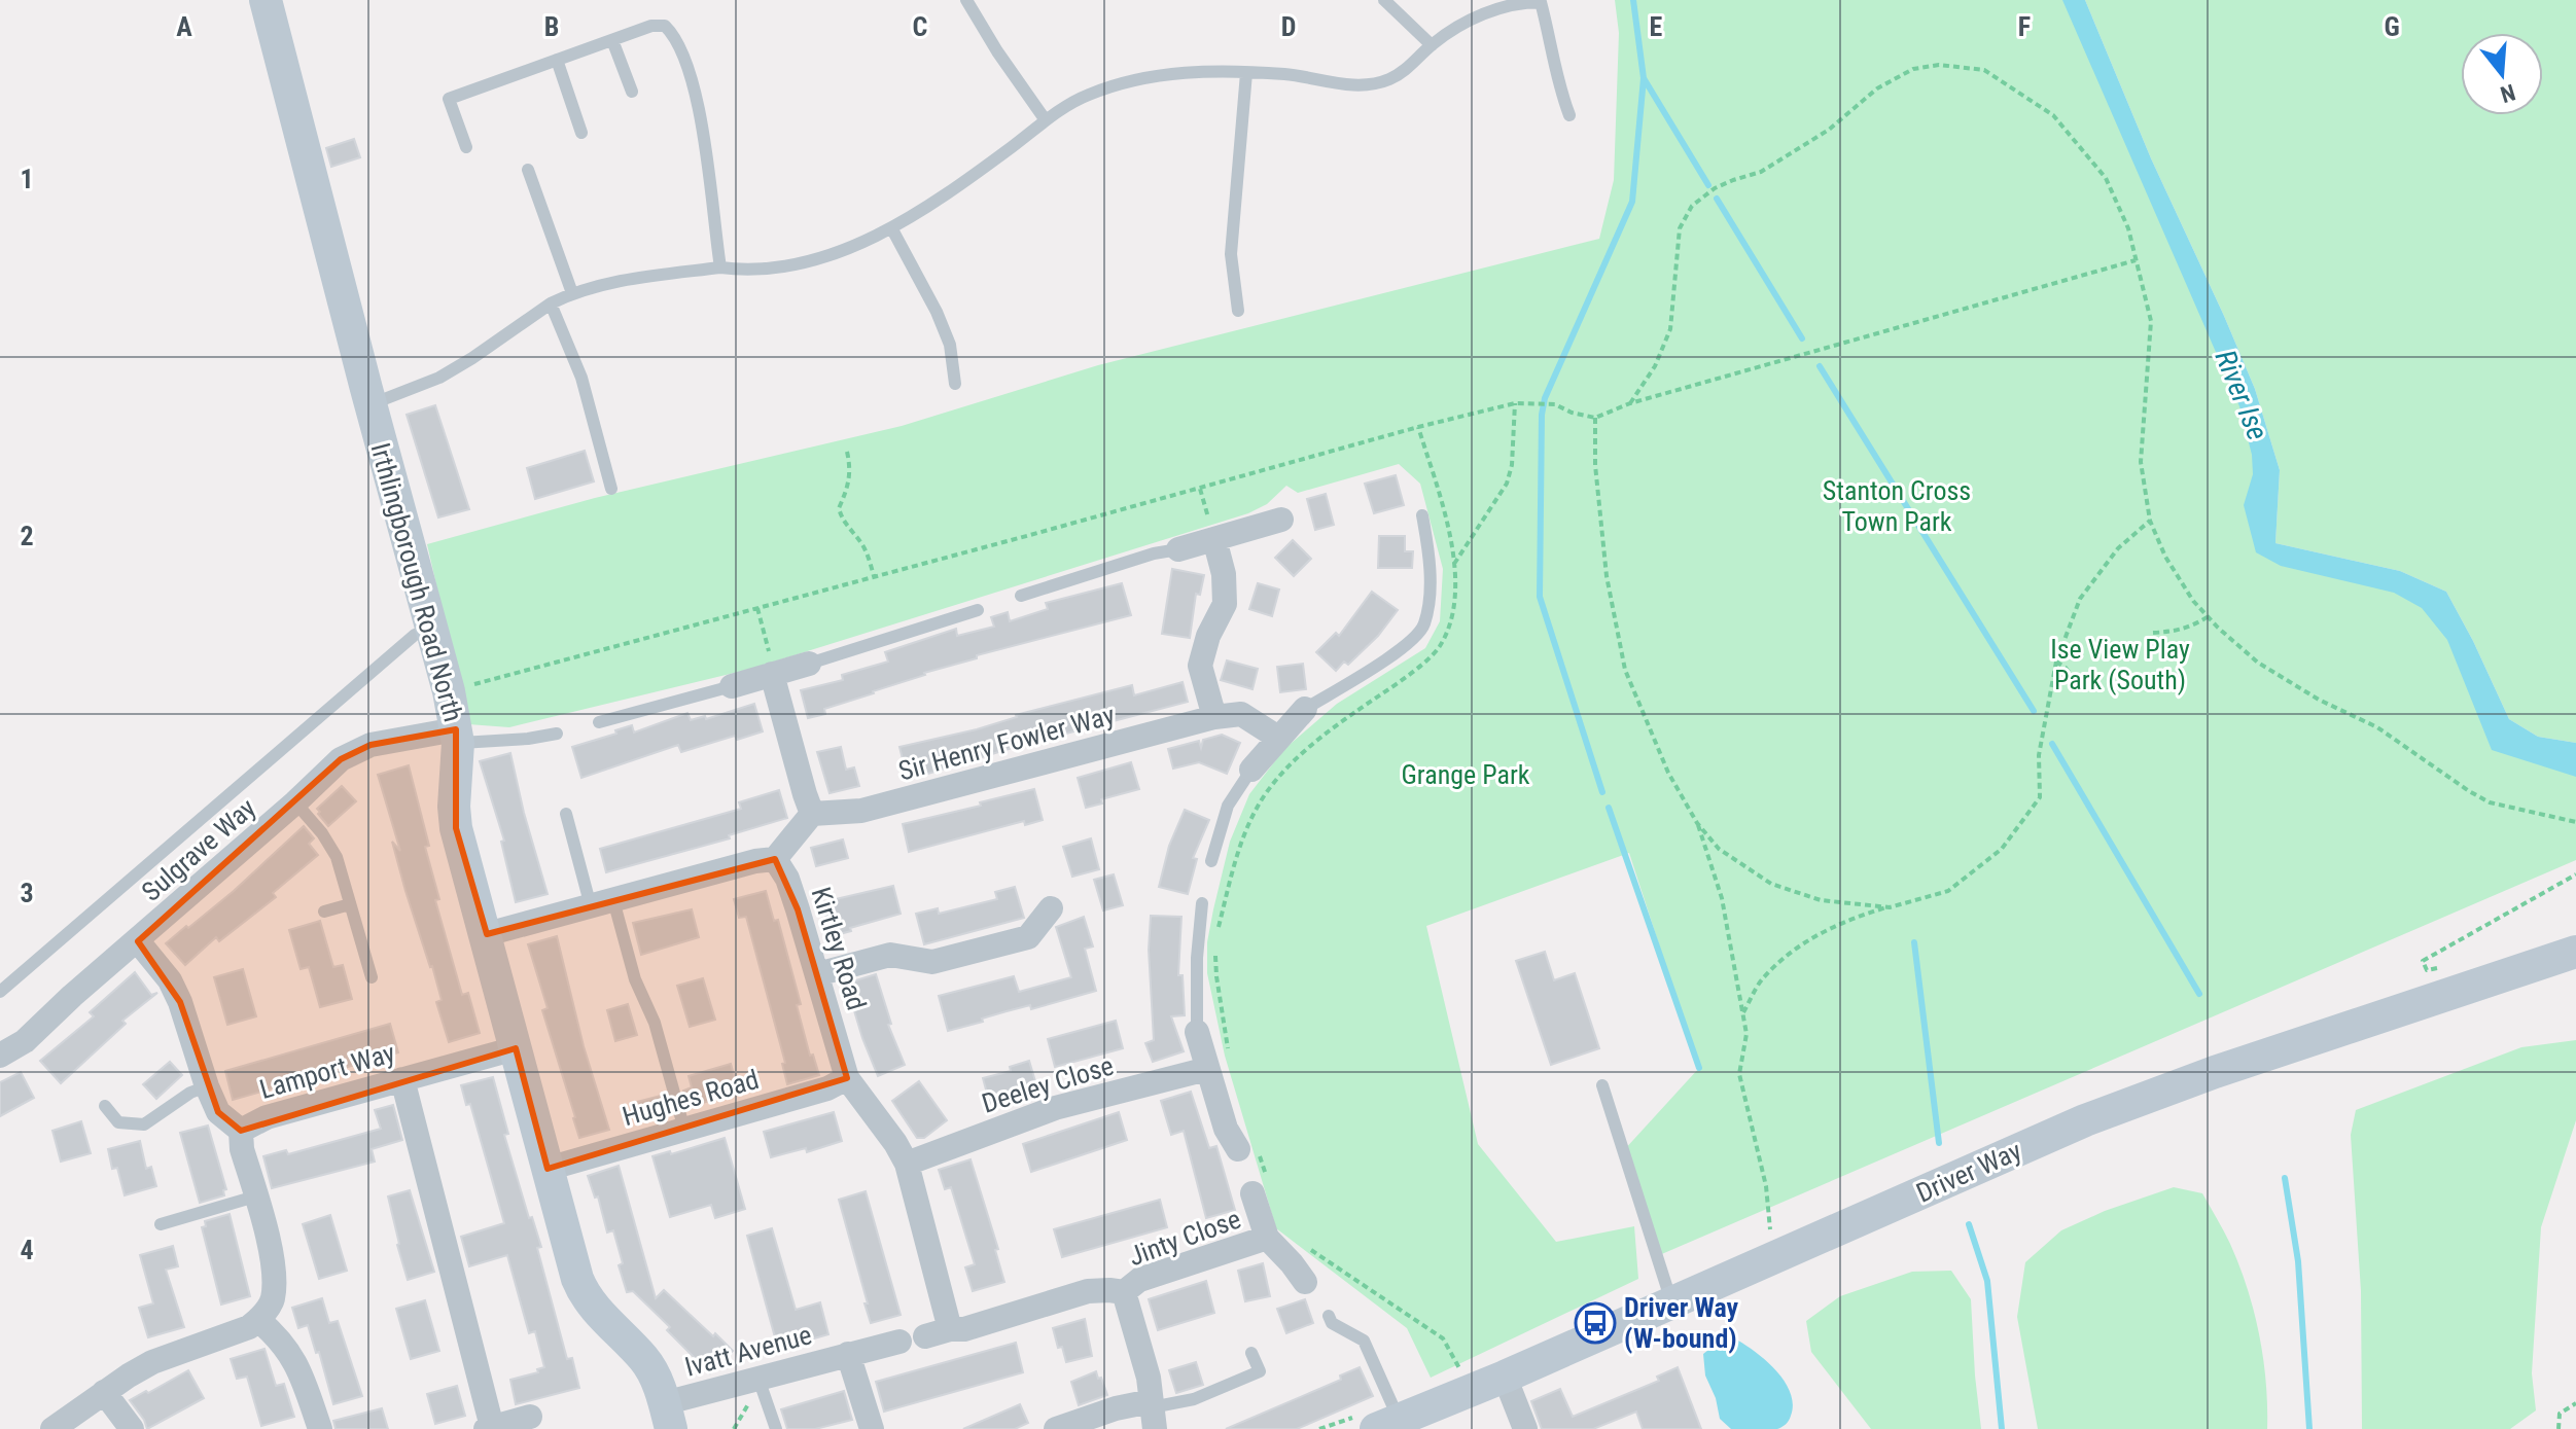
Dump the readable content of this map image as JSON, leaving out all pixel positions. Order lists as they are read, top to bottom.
{
  "streets": {
    "main road": ["Irthlingborough Road North", "Driver Way"],
    "street": [
      "Sir Henry Fowler Way",
      "Sulgrave Way",
      "Kirtley Road",
      "Lamport Way",
      "Deeley Close",
      "Hughes Road",
      "Jinty Close",
      "Ivatt Avenue"
    ]
  },
  "crossings": [
    ["Irthlingborough Road North", "Sulgrave Way"],
    ["Irthlingborough Road North", "Lamport Way"],
    ["Irthlingborough Road North", "Hughes Road"],
    ["Irthlingborough Road North", "Ivatt Avenue"],
    ["Kirtley Road", "Deeley Close"],
    ["Kirtley Road", "Hughes Road"]
  ],
  "water": ["River Ise"],
  "parks": ["Stanton Cross Town Park", "Ise View Play Park (South)", "Grange Park"],
  "places": {
    "bus stop": ["Driver Way (W-bound)"]
  },
  "north": "bottom",
  "grid": {
    "columns": [
      "A",
      "B",
      "C",
      "D",
      "E",
      "F",
      "G"
    ],
    "rows": [
      "1",
      "2",
      "3",
      "4"
    ]
  }
}
